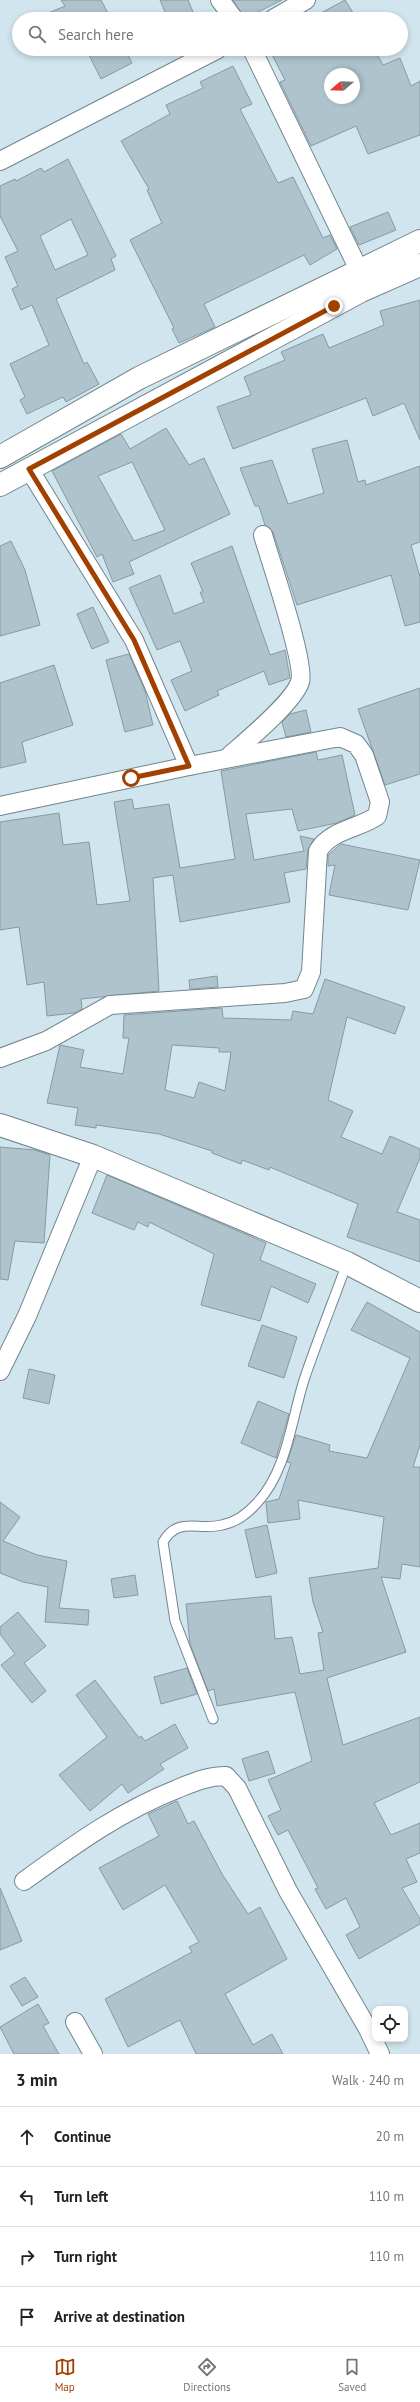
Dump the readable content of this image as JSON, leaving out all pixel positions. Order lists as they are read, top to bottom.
{
  "north": "left",
  "page": {
    "search": "Search here",
    "heading": ["3 min", "Walk · 240 m"],
    "list": [
      ["Continue", "20 m"],
      ["Turn left", "110 m"],
      ["Turn right", "110 m"],
      "Arrive at destination"
    ],
    "nav": ["Map", "Directions", "Saved"]
  }
}
